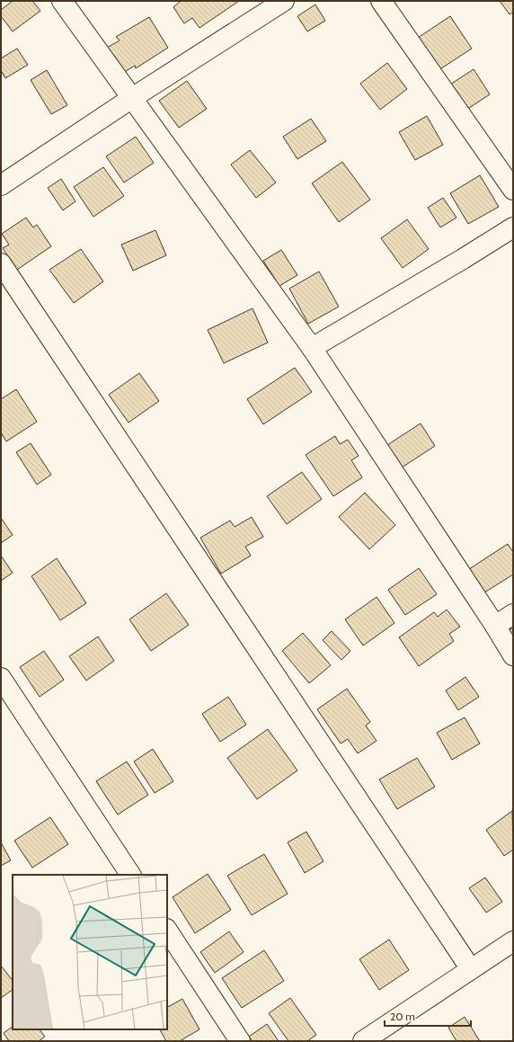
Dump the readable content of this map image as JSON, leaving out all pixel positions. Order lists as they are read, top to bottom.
{
  "scale_bar": "20 m"
}
